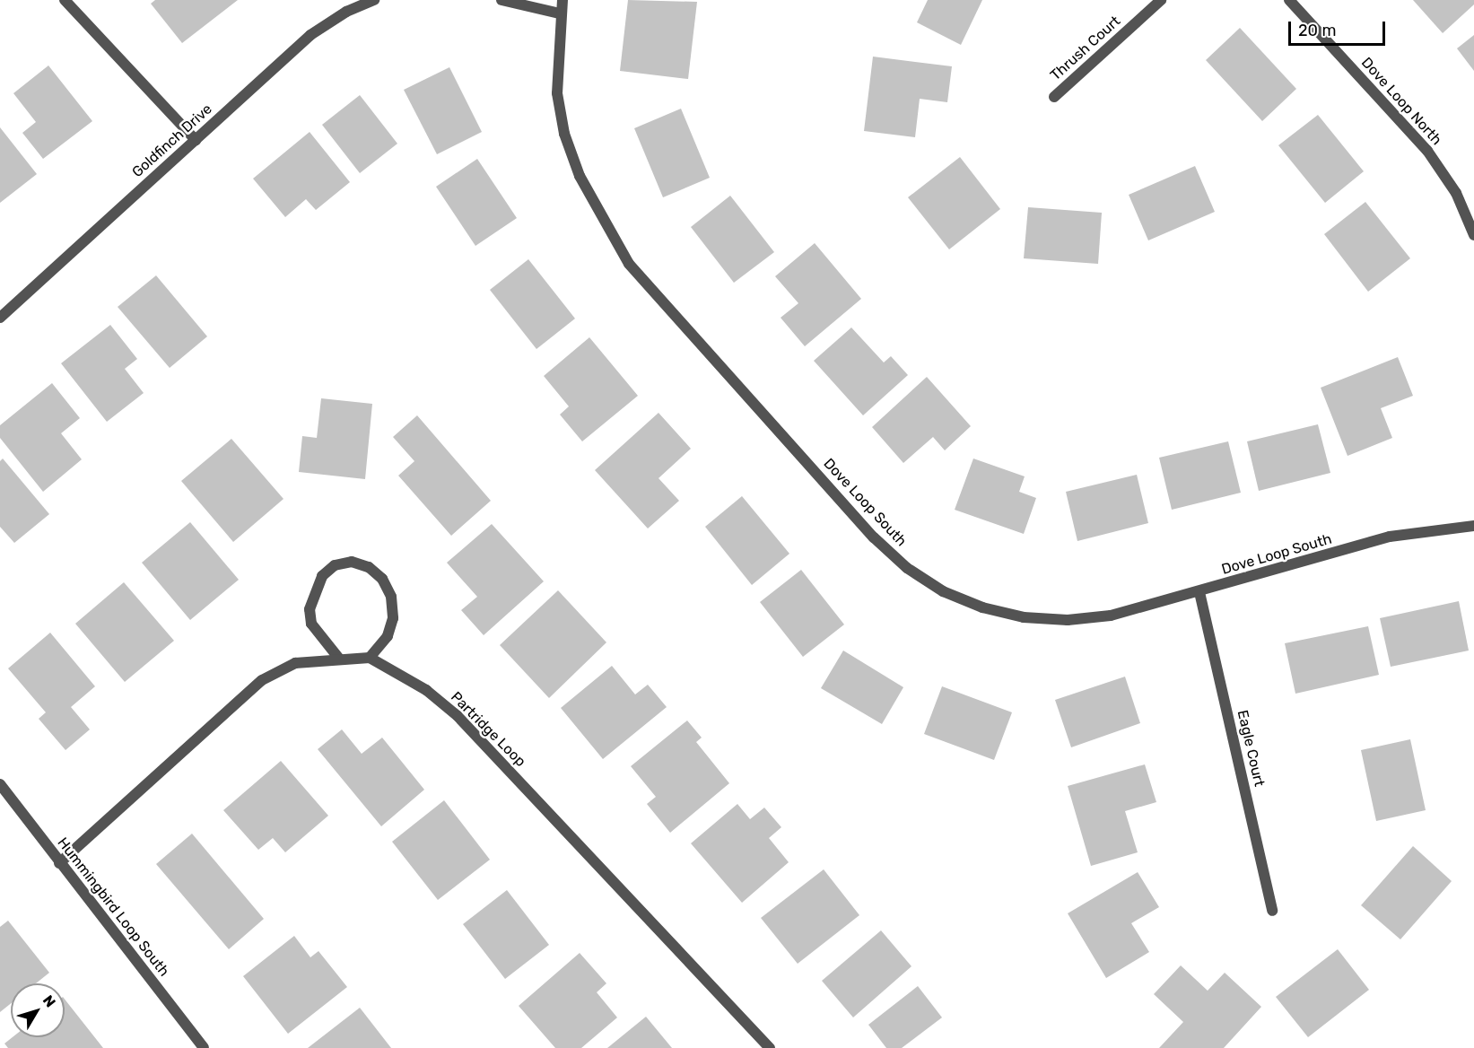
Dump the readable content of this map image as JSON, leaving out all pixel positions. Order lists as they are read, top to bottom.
{
  "streets": {
    "street": [
      "Thrush Court",
      "Dove Loop North",
      "Goldfinch Drive",
      "Dove Loop South",
      "Partridge Loop",
      "Eagle Court",
      "Hummingbird Loop South"
    ]
  },
  "crossings": [
    ["Dove Loop South", "Eagle Court"]
  ],
  "scale_bar": "20 m",
  "north": "top right"
}
